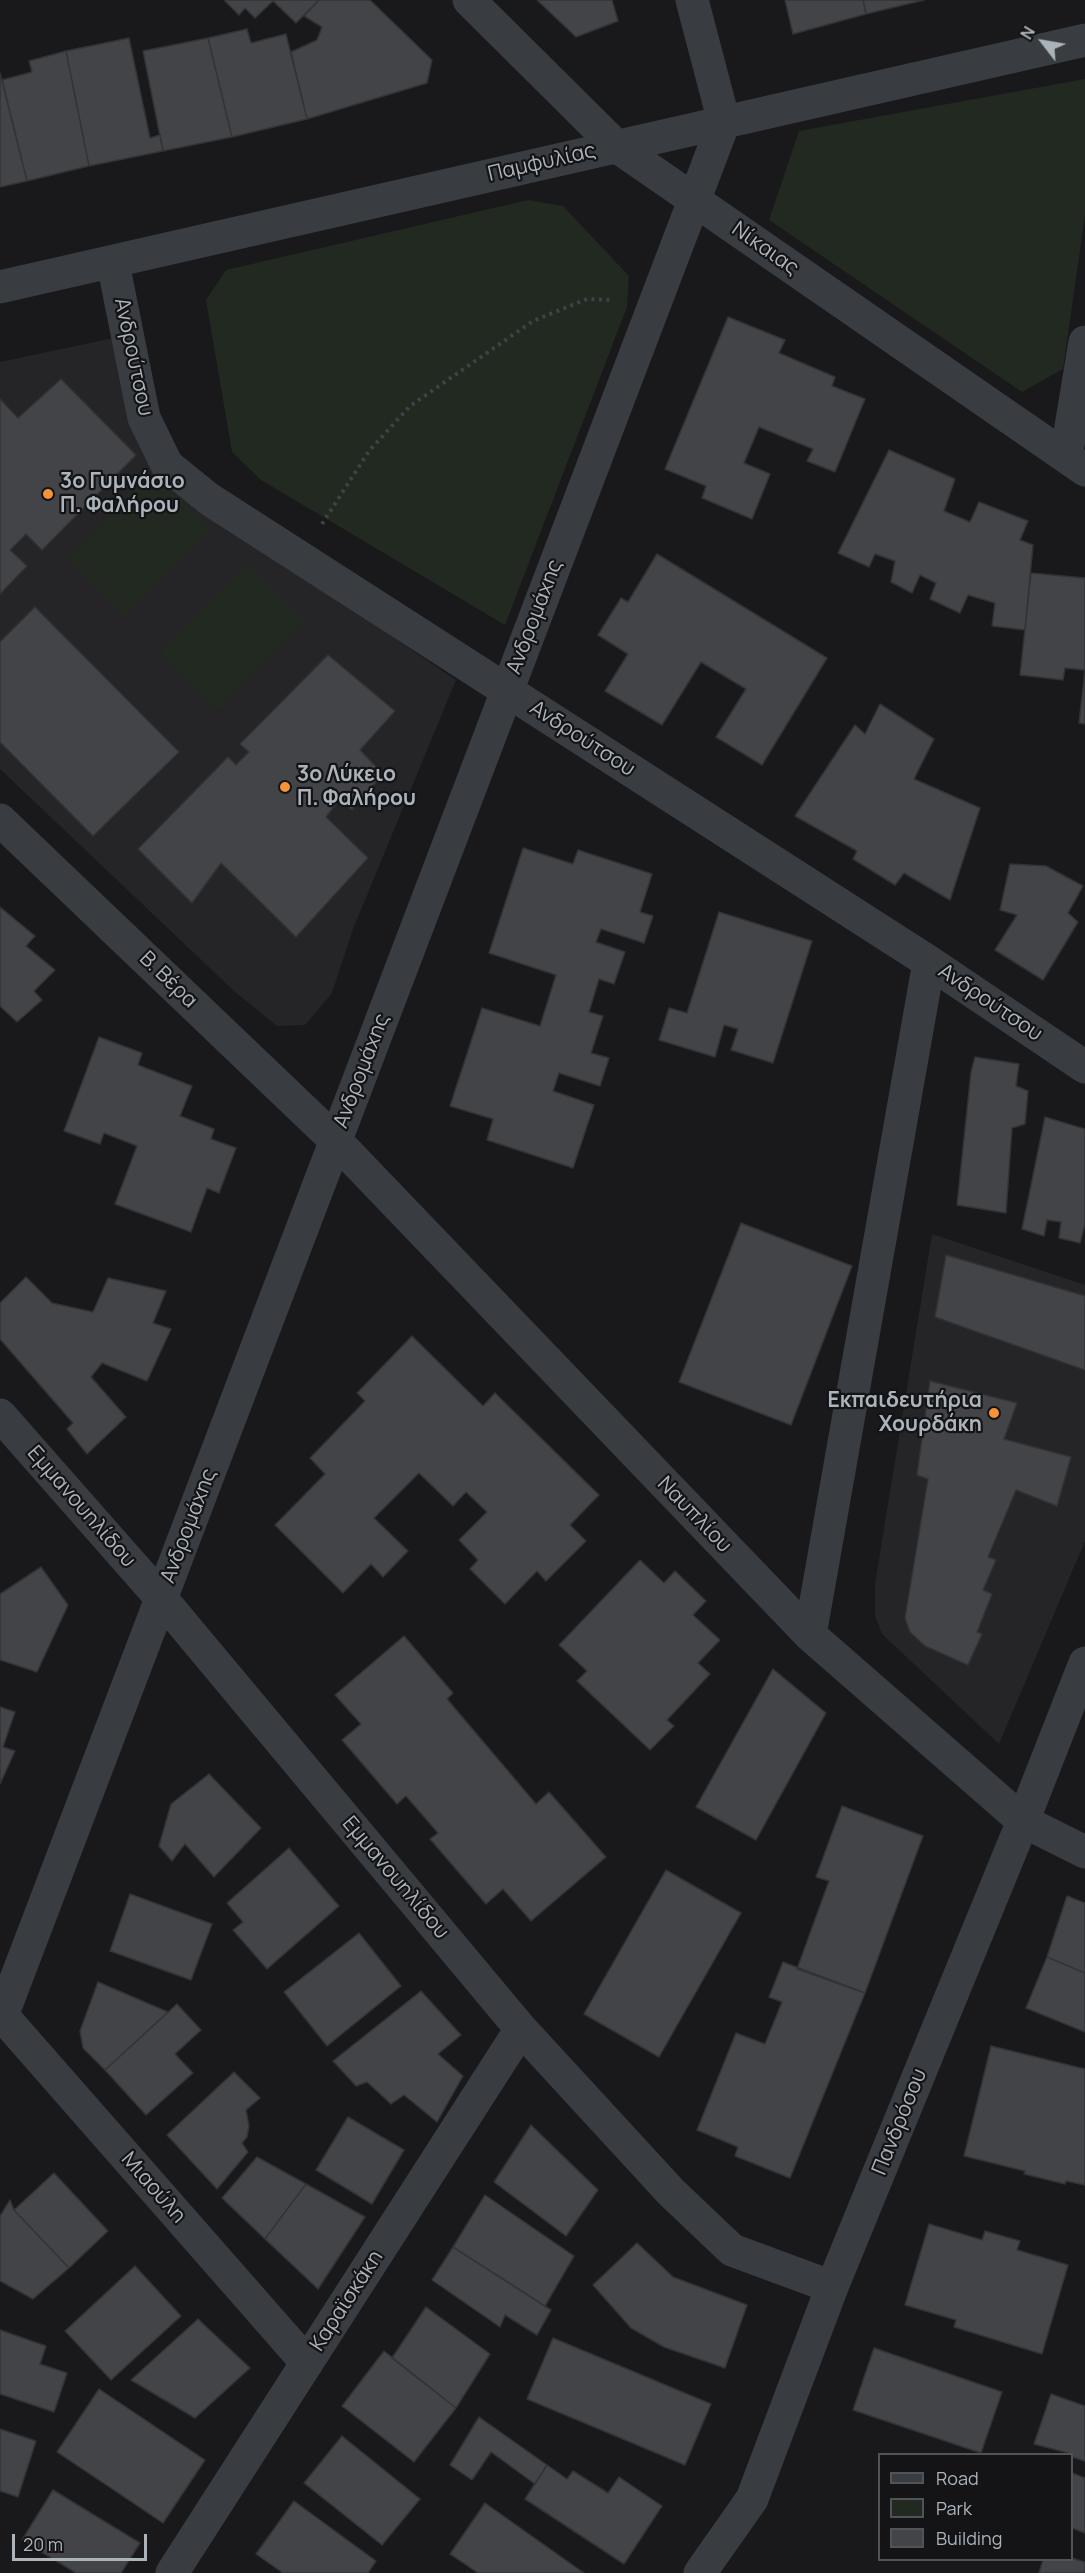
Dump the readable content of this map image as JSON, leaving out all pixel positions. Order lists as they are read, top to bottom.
{
  "streets": {
    "street": [
      "Παμφυλίας",
      "Νίκαιας",
      "Ανδρούτσου",
      "Ανδρομάχης",
      "Β. Βέρα",
      "Εμμανουηλίδου",
      "Ναυπλίου",
      "Πανδρόσου",
      "Μιαούλη",
      "Καραϊσκάκη"
    ]
  },
  "crossings": [
    ["Παμφυλίας", "Νίκαιας"],
    ["Παμφυλίας", "Ανδρούτσου"],
    ["Παμφυλίας", "Ανδρομάχης"],
    ["Νίκαιας", "Ανδρομάχης"],
    ["Ανδρούτσου", "Ανδρομάχης"],
    ["Ανδρομάχης", "Β. Βέρα"],
    ["Ανδρομάχης", "Εμμανουηλίδου"],
    ["Ανδρομάχης", "Ναυπλίου"],
    ["Ανδρομάχης", "Μιαούλη"],
    ["Β. Βέρα", "Ναυπλίου"],
    ["Εμμανουηλίδου", "Πανδρόσου"],
    ["Εμμανουηλίδου", "Καραϊσκάκη"],
    ["Ναυπλίου", "Πανδρόσου"],
    ["Μιαούλη", "Καραϊσκάκη"]
  ],
  "places": ["3ο Γυμνάσιο Π. Φαλήρου", "3ο Λύκειο Π. Φαλήρου", "Εκπαιδευτήρια Χουρδάκη"],
  "legend": ["Road", "Park", "Building"],
  "scale_bar": "20 m",
  "north": "top left"
}
